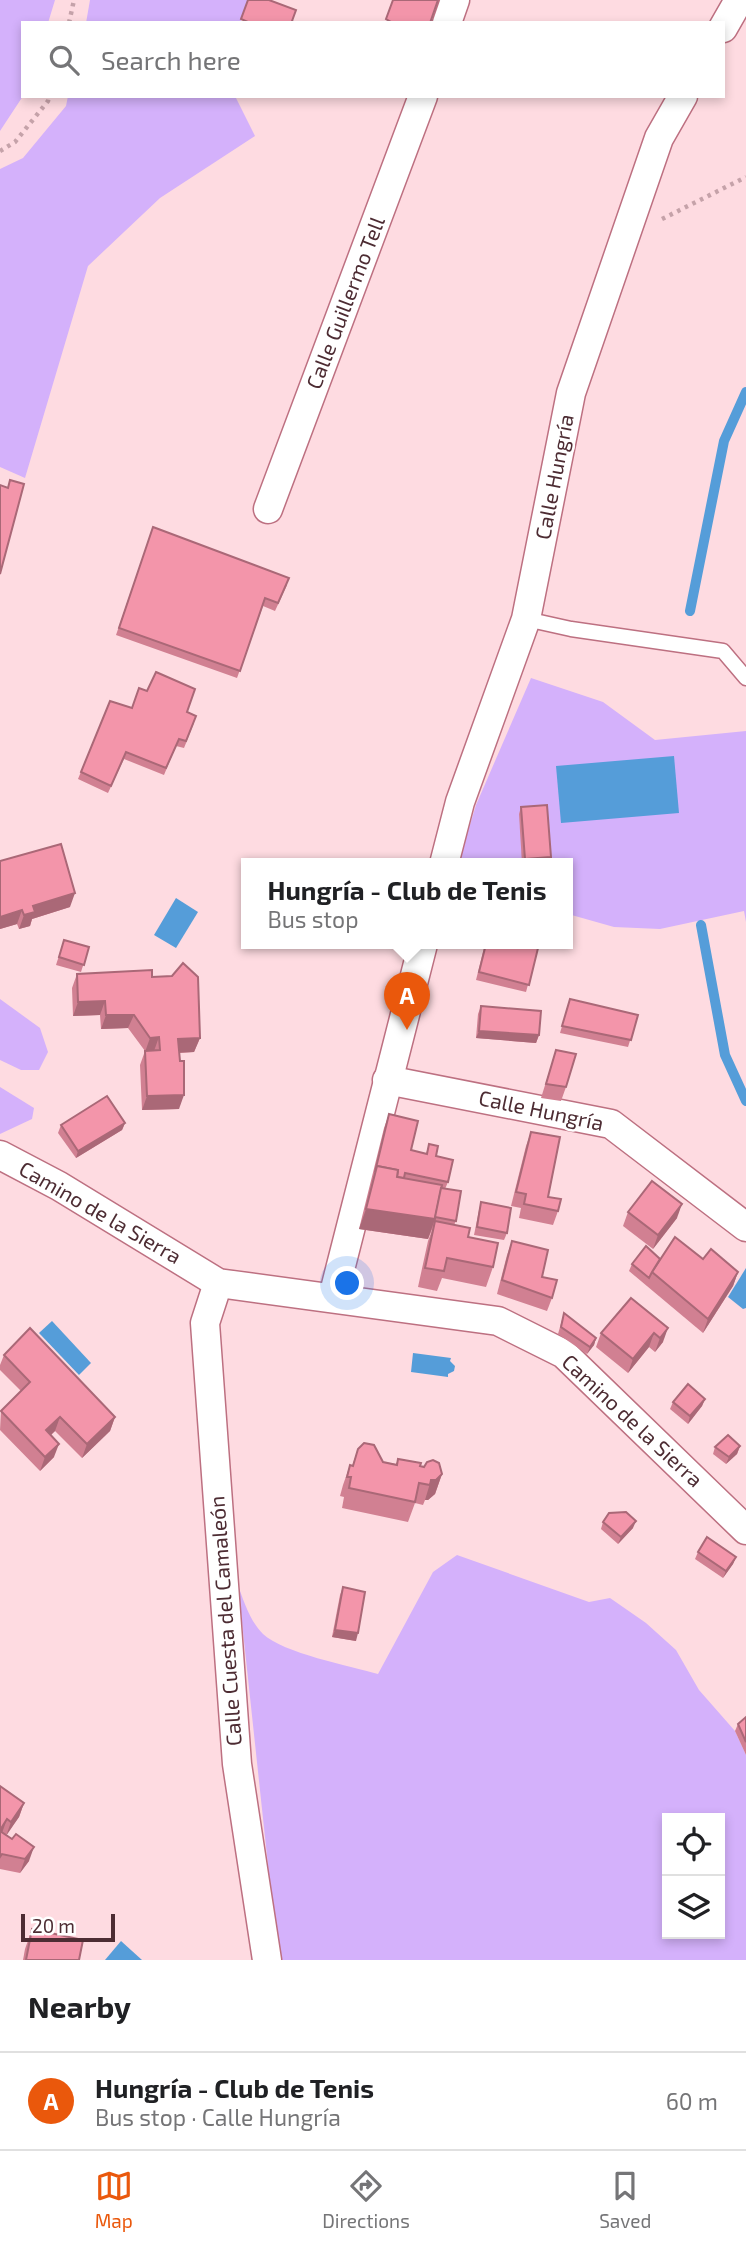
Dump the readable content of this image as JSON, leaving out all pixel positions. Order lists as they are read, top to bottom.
{
  "streets": {
    "street": [
      "Calle Guillermo Tell",
      "Calle Hungría",
      "Camino de la Sierra",
      "Calle Cuesta del Camaleón"
    ]
  },
  "crossings": [
    ["Camino de la Sierra", "Calle Cuesta del Camaleón"]
  ],
  "scale_bar": "20 m",
  "page": {
    "search": "Search here",
    "popup": ["Hungría - Club de Tenis", "Bus stop"],
    "pins": "A",
    "scale": "20 m",
    "heading": "Nearby",
    "list": [
      {
        "mark": "A",
        "name": "Hungría - Club de Tenis",
        "note": "Bus stop · Calle Hungría",
        "value": "60 m"
      }
    ],
    "nav": ["Map", "Directions", "Saved"]
  }
}
